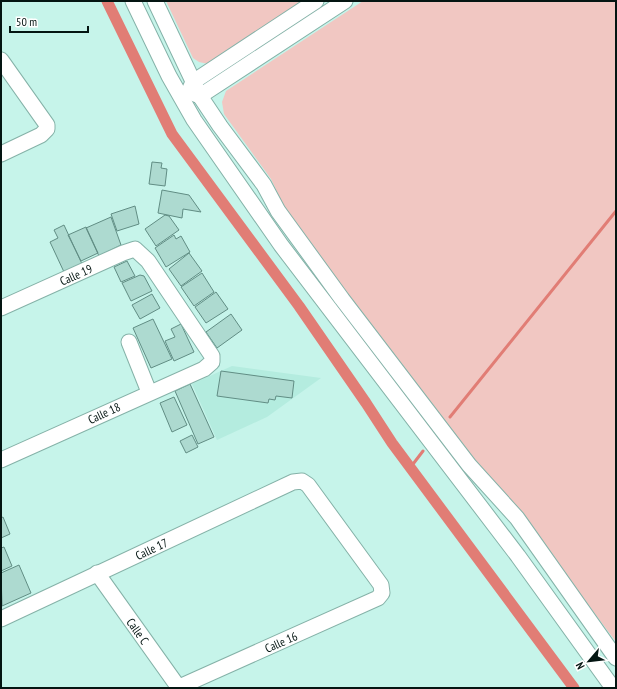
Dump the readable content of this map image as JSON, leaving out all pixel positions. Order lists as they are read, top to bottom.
{
  "streets": {
    "street": [
      "Calle 19",
      "Calle 18",
      "Calle 17",
      "Calle C",
      "Calle 16"
    ]
  },
  "crossings": [
    ["Calle 19", "Calle 18"],
    ["Calle 17", "Calle C"],
    ["Calle 17", "Calle 16"],
    ["Calle C", "Calle 16"]
  ],
  "scale_bar": "50 m",
  "north": "bottom left"
}
